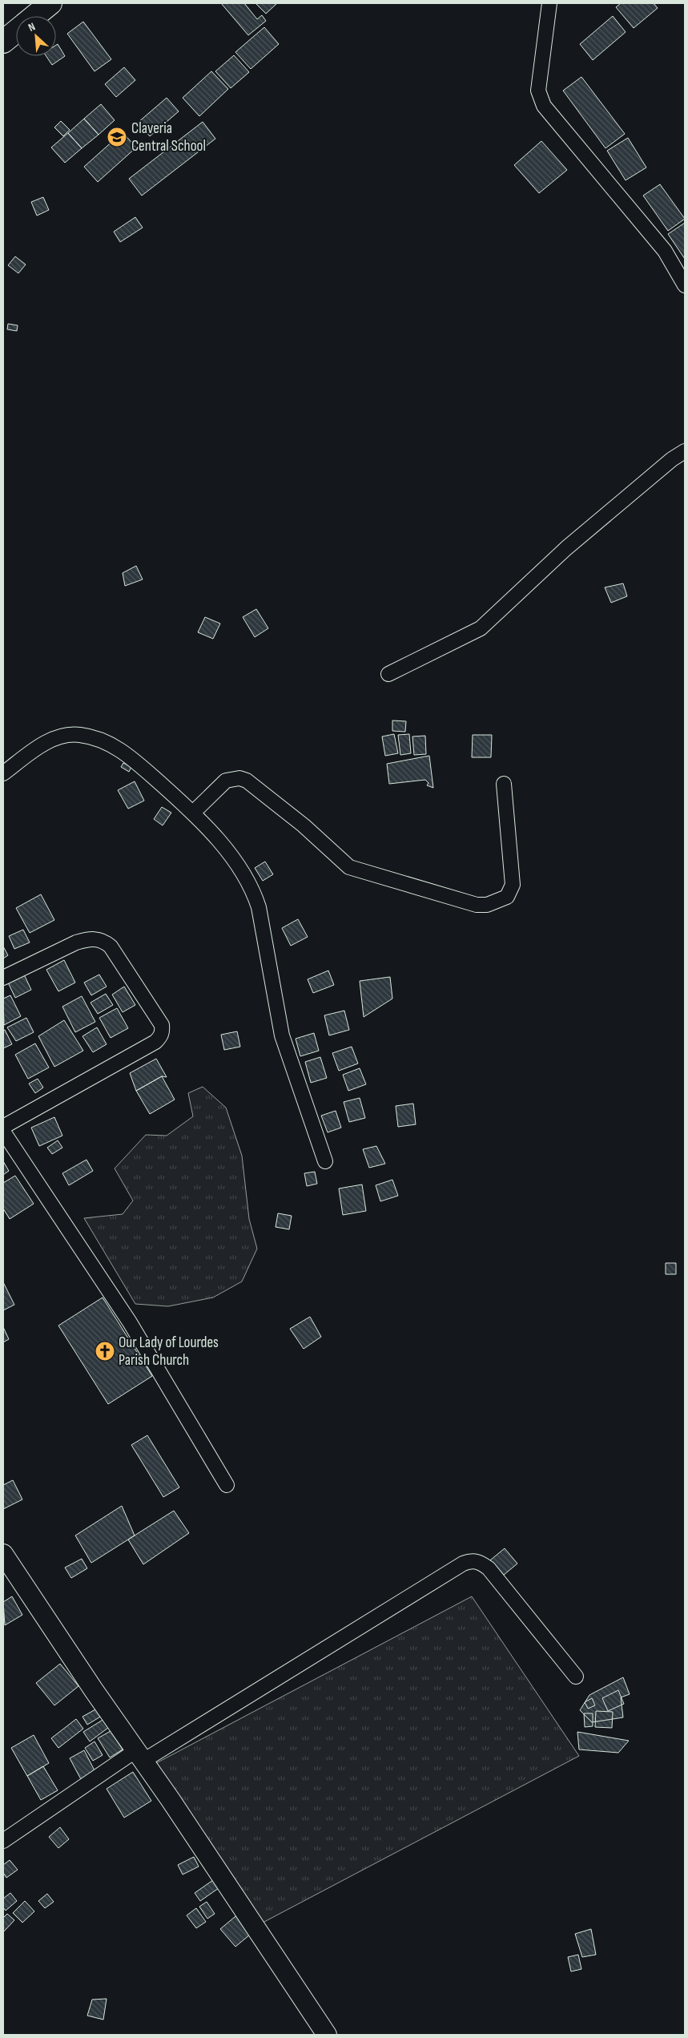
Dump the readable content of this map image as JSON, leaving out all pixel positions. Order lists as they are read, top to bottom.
{
  "places": {
    "school or university": ["Claveria Central School"],
    "church": ["Our Lady of Lourdes Parish Church"]
  },
  "north": "top left"
}
